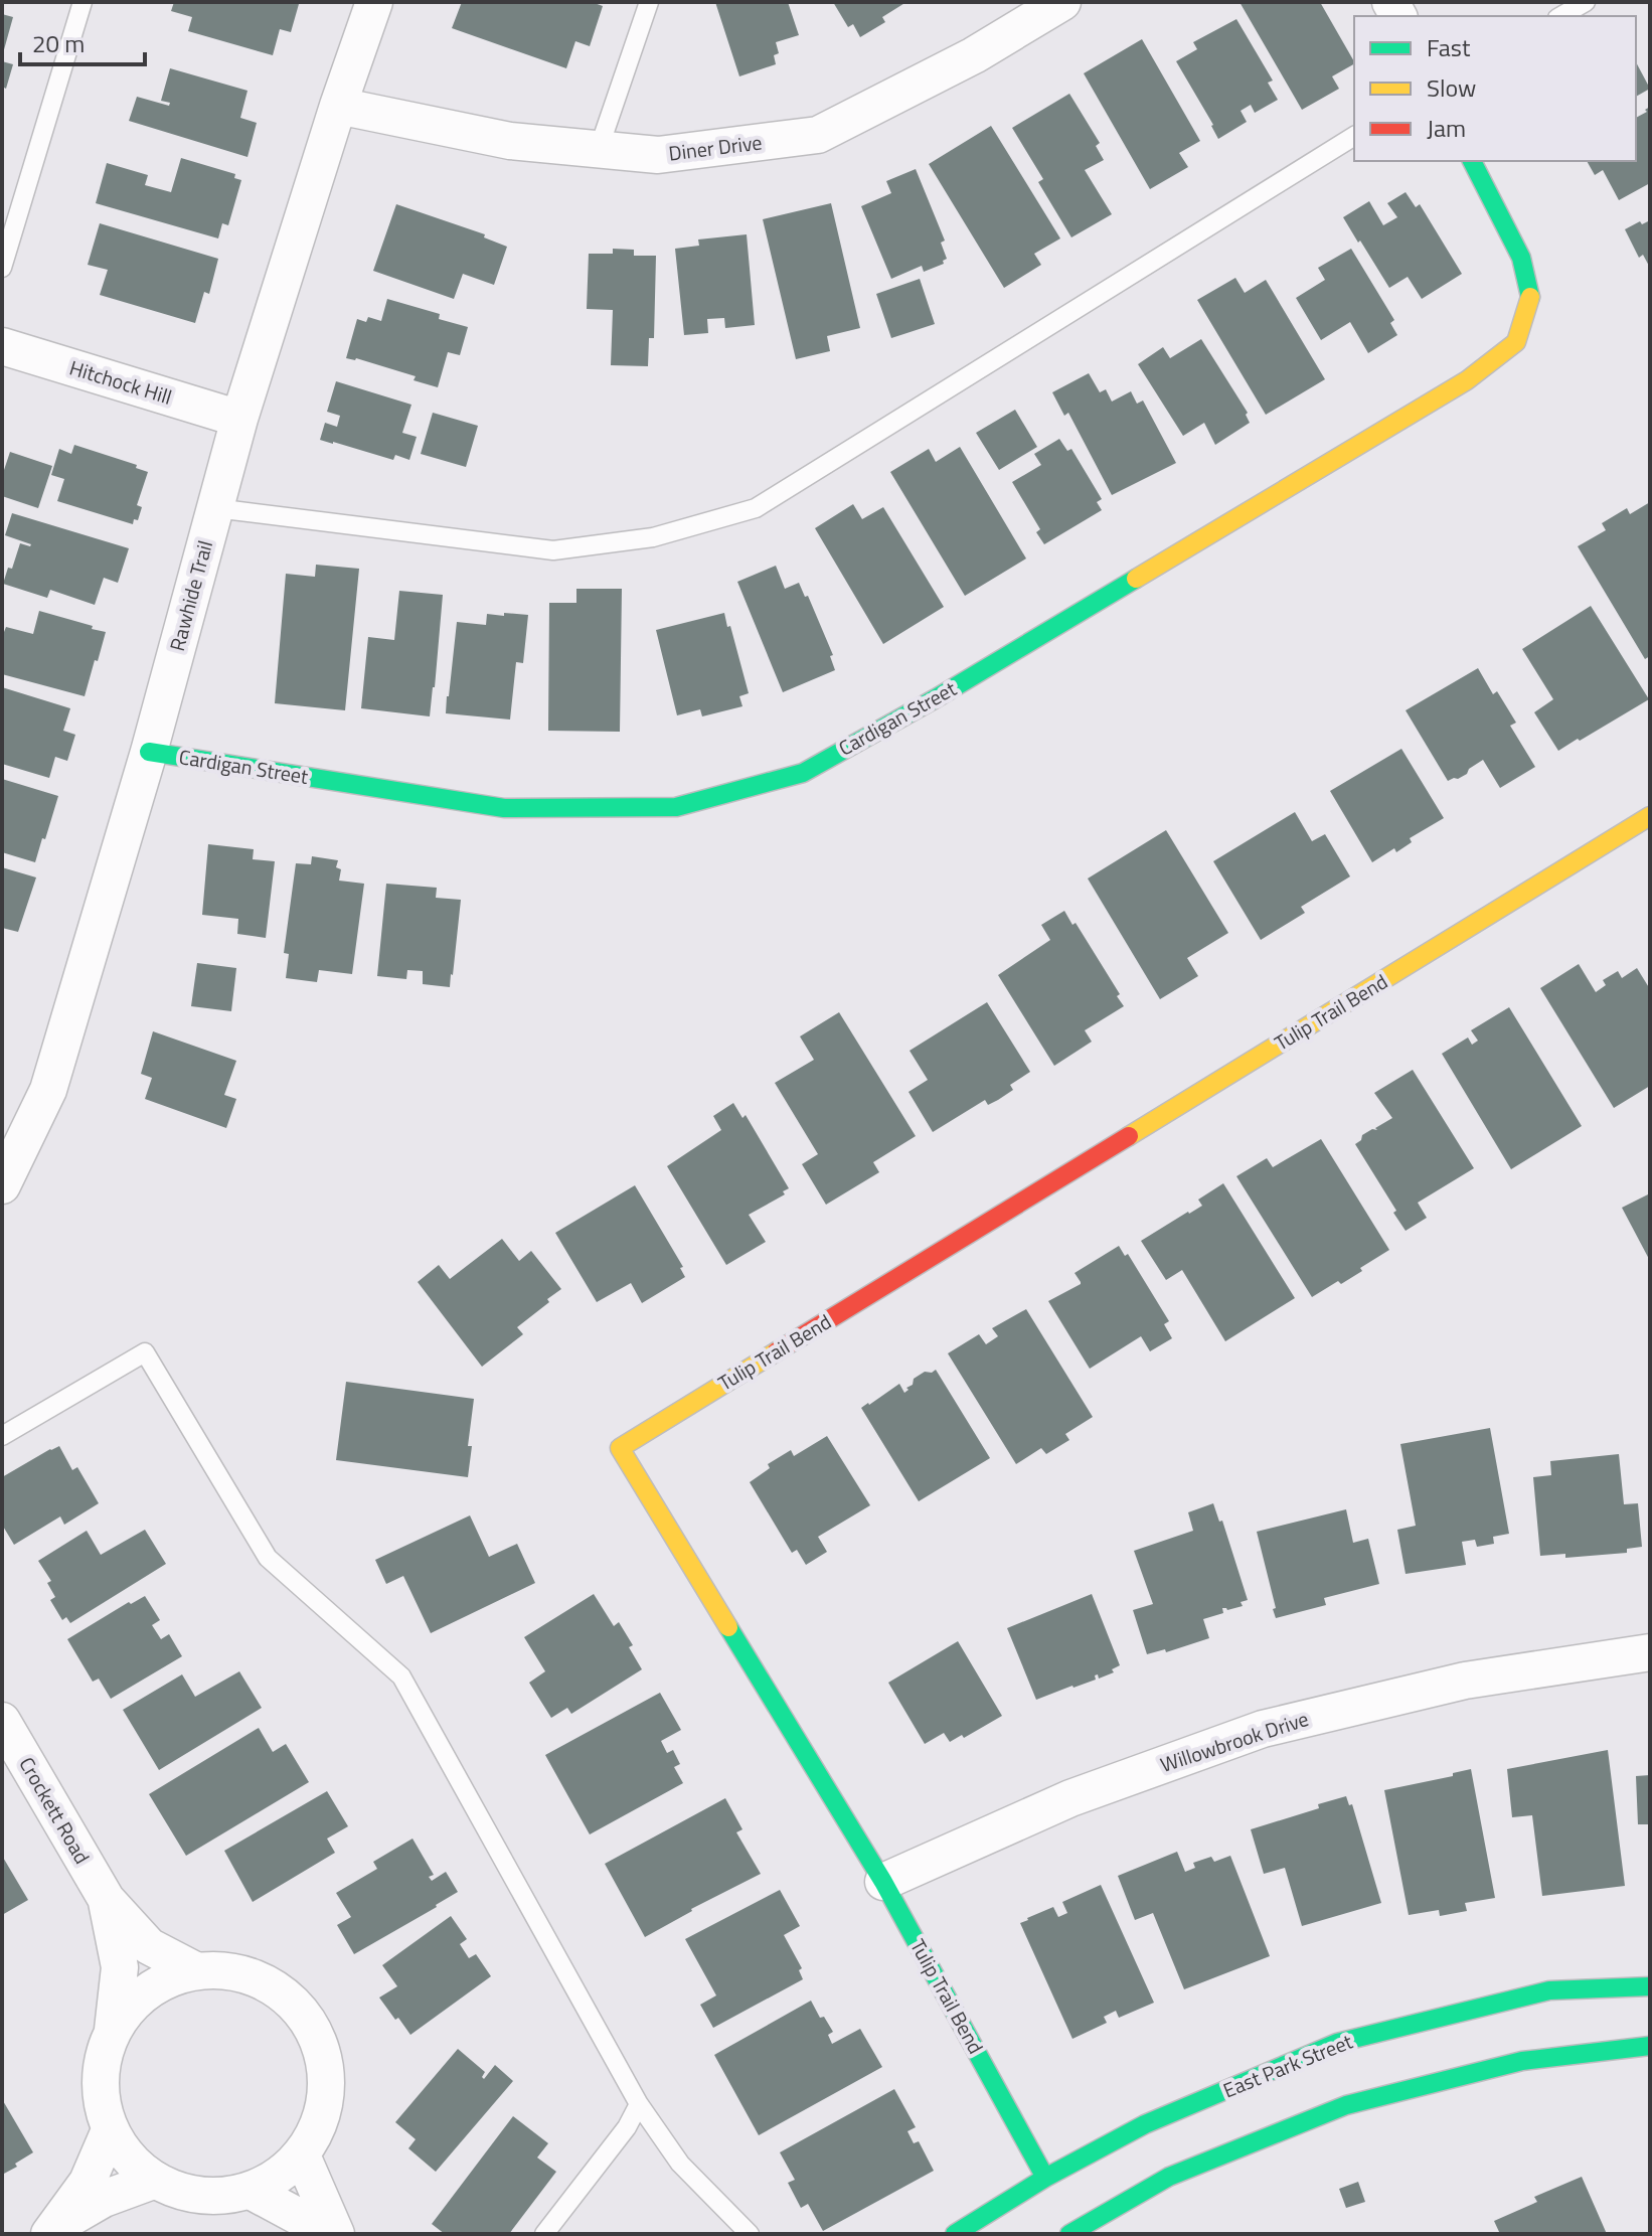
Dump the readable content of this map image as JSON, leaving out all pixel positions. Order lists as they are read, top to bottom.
{
  "streets": {
    "street": [
      "Diner Drive",
      "Hitchock Hill",
      "Rawhide Trail",
      "Cardigan Street",
      "Tulip Trail Bend",
      "Willowbrook Drive",
      "Crockett Road",
      "East Park Street"
    ]
  },
  "crossings": [
    ["Diner Drive", "Rawhide Trail"],
    ["Hitchock Hill", "Rawhide Trail"],
    ["Rawhide Trail", "Cardigan Street"],
    ["Tulip Trail Bend", "Willowbrook Drive"],
    ["Tulip Trail Bend", "East Park Street"]
  ],
  "legend": ["Fast", "Slow", "Jam"],
  "scale_bar": "20 m"
}
